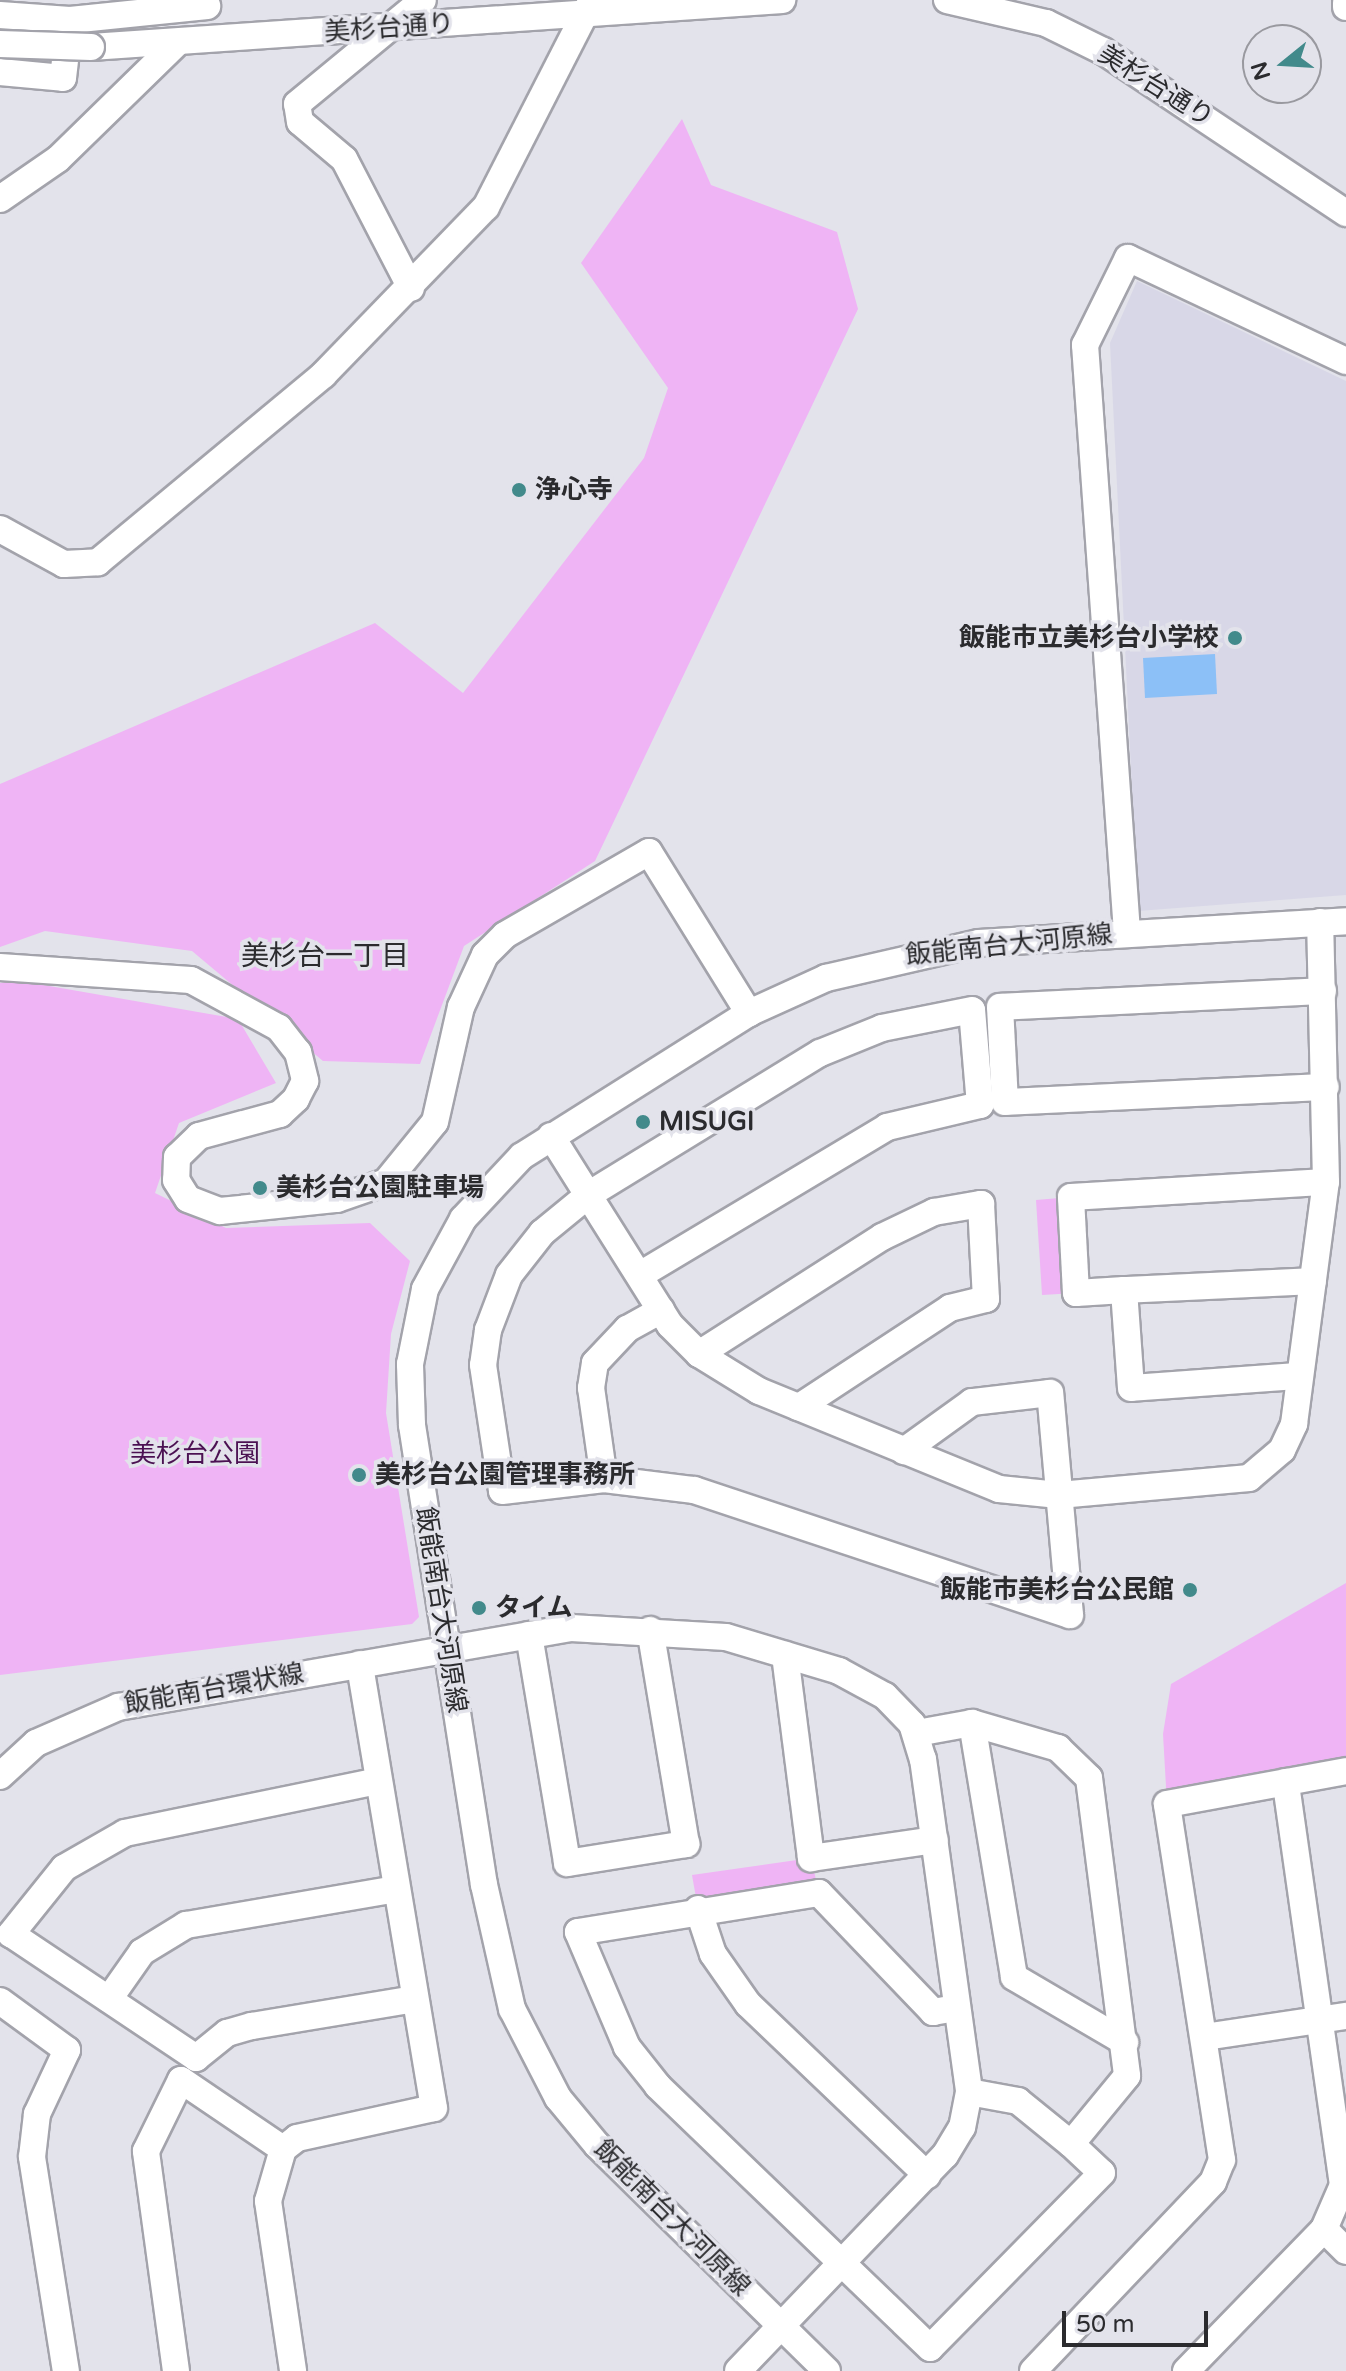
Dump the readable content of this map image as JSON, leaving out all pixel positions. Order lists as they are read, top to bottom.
{
  "streets": {
    "street": ["美杉台通り", "飯能南台大河原線", "飯能南台環状線"]
  },
  "crossings": [
    ["飯能南台大河原線", "飯能南台環状線"]
  ],
  "districts": ["美杉台一丁目"],
  "parks": ["美杉台公園"],
  "places": [
    "浄心寺",
    "飯能市立美杉台小学校",
    "MISUGI",
    "美杉台公園駐車場",
    "美杉台公園管理事務所",
    "飯能市美杉台公民館",
    "タイム"
  ],
  "scale_bar": "50 m",
  "north": "left"
}
